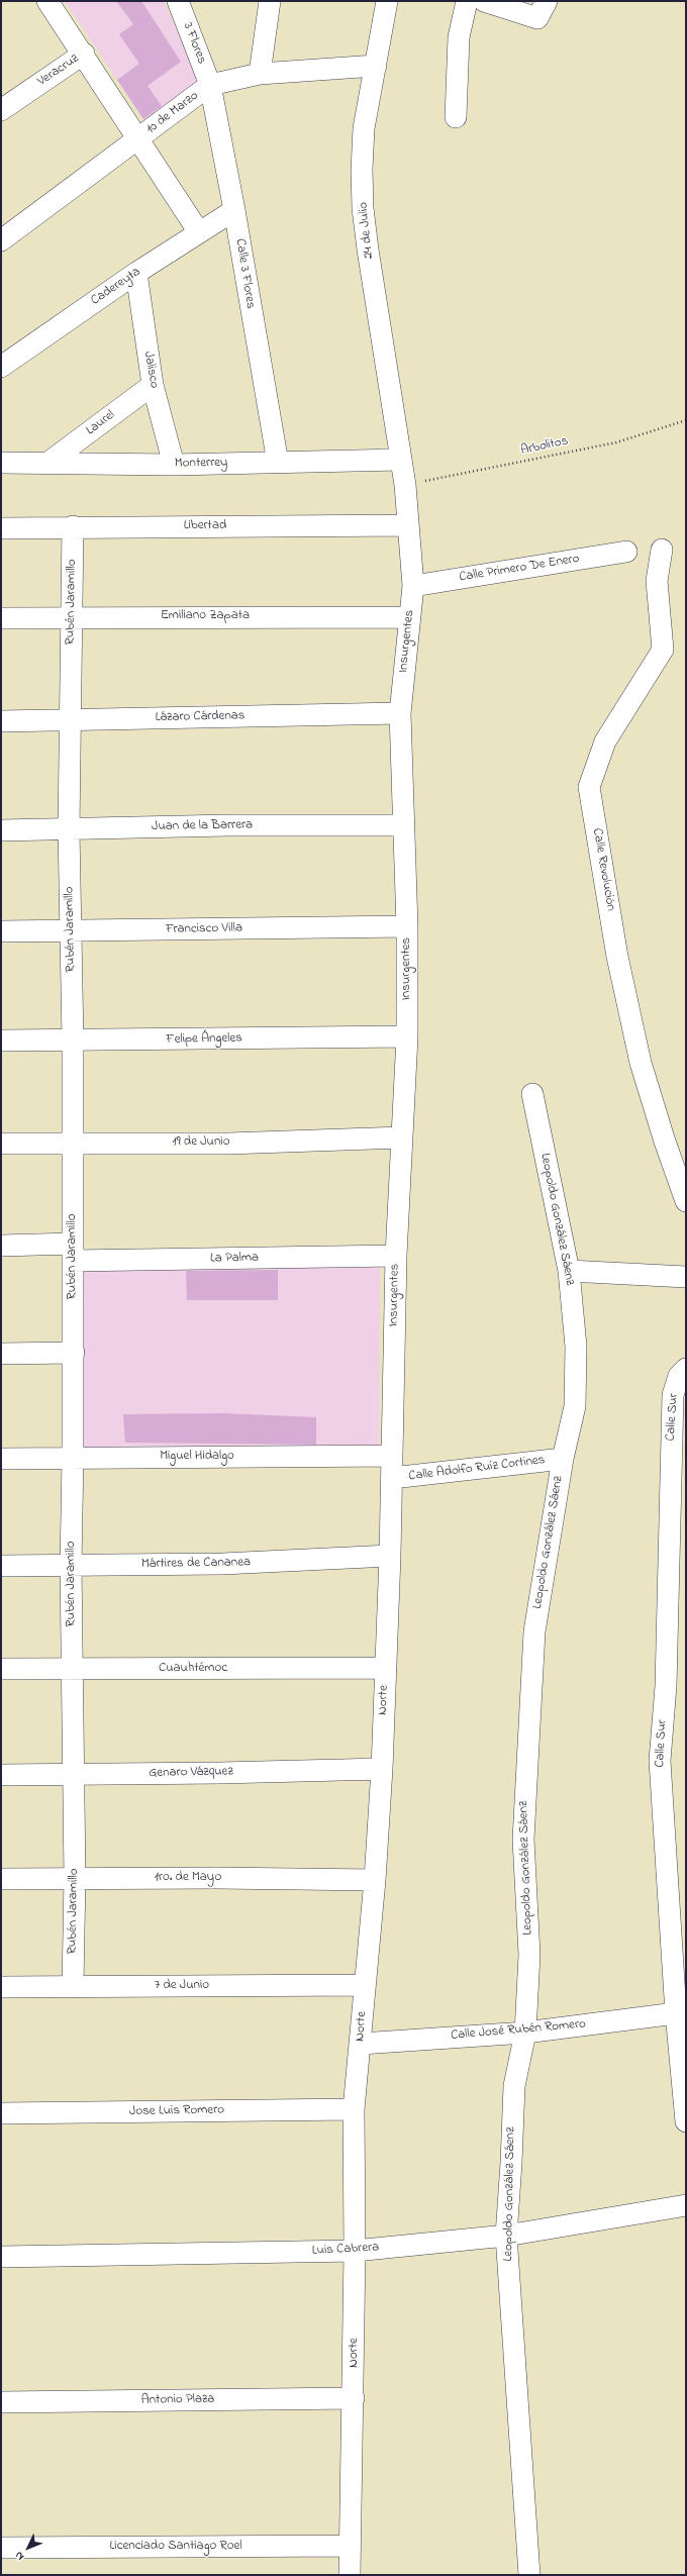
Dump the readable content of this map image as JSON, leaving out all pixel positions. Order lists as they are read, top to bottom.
{
  "streets": {
    "street": [
      "3 Flores",
      "Veracruz",
      "10 de Marzo",
      "24 de Julio",
      "Calle 3 Flores",
      "Cadereyta",
      "Jalisco",
      "Laurel",
      "Monterrey",
      "Libertad",
      "Calle Primero De Enero",
      "Rubén Jaramillo",
      "Emiliano Zapata",
      "Insurgentes",
      "Lázaro Cárdenas",
      "Juan de la Barrera",
      "Calle Revolución",
      "Francisco Villa",
      "Felipe Ángeles",
      "19 de Junio",
      "Leopoldo González Sáenz",
      "La Palma",
      "Calle Sur",
      "Miguel Hidalgo",
      "Calle Adolfo Ruíz Cortines",
      "Mártires de Cananea",
      "Cuauhtémoc",
      "Norte",
      "Genaro Vázquez",
      "1ro. de Mayo",
      "7 de Junio",
      "Calle José Rubén Romero",
      "Jose Luis Romero",
      "Luis Cabrera",
      "Antonio Plaza",
      "Licenciado Santiago Roel"
    ],
    "path": ["Arbolitos"]
  },
  "crossings": [
    ["3 Flores", "10 de Marzo"],
    ["3 Flores", "Calle 3 Flores"],
    ["10 de Marzo", "24 de Julio"],
    ["10 de Marzo", "Calle 3 Flores"],
    ["24 de Julio", "Monterrey"],
    ["24 de Julio", "Insurgentes"],
    ["Calle 3 Flores", "Cadereyta"],
    ["Calle 3 Flores", "Monterrey"],
    ["Cadereyta", "Jalisco"],
    ["Jalisco", "Laurel"],
    ["Jalisco", "Monterrey"],
    ["Laurel", "Monterrey"],
    ["Arbolitos", "Insurgentes"],
    ["Monterrey", "Insurgentes"],
    ["Libertad", "Rubén Jaramillo"],
    ["Libertad", "Insurgentes"],
    ["Calle Primero De Enero", "Insurgentes"],
    ["Rubén Jaramillo", "Emiliano Zapata"],
    ["Rubén Jaramillo", "Lázaro Cárdenas"],
    ["Rubén Jaramillo", "Juan de la Barrera"],
    ["Rubén Jaramillo", "Francisco Villa"],
    ["Rubén Jaramillo", "Felipe Ángeles"],
    ["Rubén Jaramillo", "19 de Junio"],
    ["Rubén Jaramillo", "La Palma"],
    ["Rubén Jaramillo", "Miguel Hidalgo"],
    ["Rubén Jaramillo", "Mártires de Cananea"],
    ["Rubén Jaramillo", "Cuauhtémoc"],
    ["Rubén Jaramillo", "Genaro Vázquez"],
    ["Rubén Jaramillo", "1ro. de Mayo"],
    ["Rubén Jaramillo", "7 de Junio"],
    ["Emiliano Zapata", "Insurgentes"],
    ["Insurgentes", "Lázaro Cárdenas"],
    ["Insurgentes", "Juan de la Barrera"],
    ["Insurgentes", "Francisco Villa"],
    ["Insurgentes", "Felipe Ángeles"],
    ["Insurgentes", "19 de Junio"],
    ["Insurgentes", "La Palma"],
    ["Insurgentes", "Miguel Hidalgo"],
    ["Insurgentes", "Calle Adolfo Ruíz Cortines"],
    ["Insurgentes", "Norte"],
    ["Leopoldo González Sáenz", "Calle Adolfo Ruíz Cortines"],
    ["Leopoldo González Sáenz", "Calle José Rubén Romero"],
    ["Leopoldo González Sáenz", "Luis Cabrera"],
    ["Calle Sur", "Calle José Rubén Romero"],
    ["Calle Adolfo Ruíz Cortines", "Norte"],
    ["Mártires de Cananea", "Norte"],
    ["Cuauhtémoc", "Norte"],
    ["Norte", "Genaro Vázquez"],
    ["Norte", "1ro. de Mayo"],
    ["Norte", "7 de Junio"],
    ["Norte", "Calle José Rubén Romero"],
    ["Norte", "Jose Luis Romero"],
    ["Norte", "Luis Cabrera"],
    ["Norte", "Antonio Plaza"],
    ["Norte", "Licenciado Santiago Roel"]
  ],
  "north": "bottom left"
}
